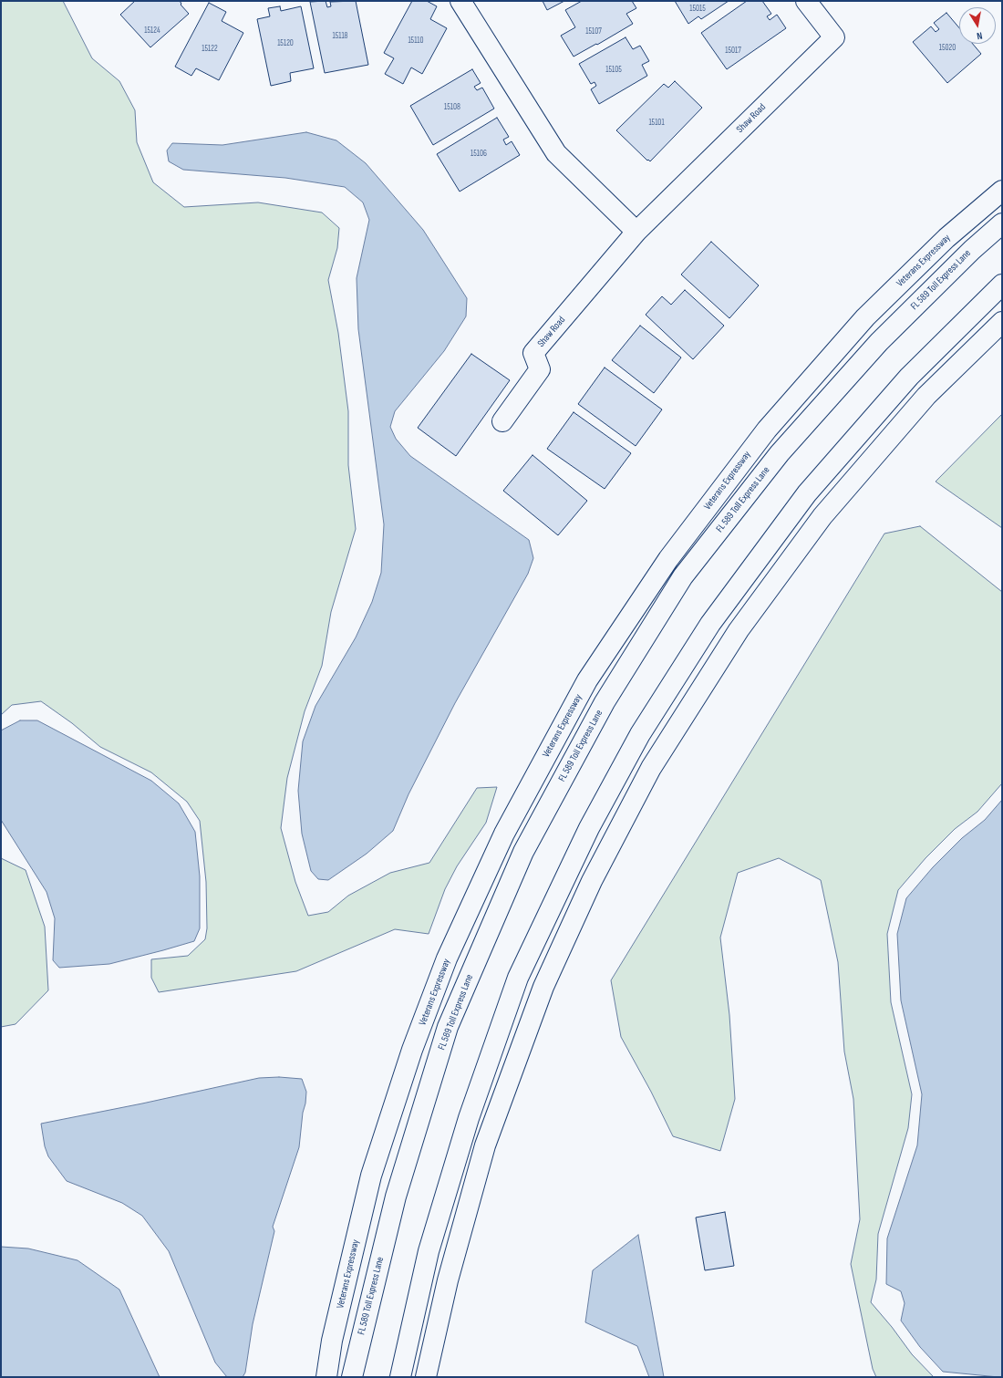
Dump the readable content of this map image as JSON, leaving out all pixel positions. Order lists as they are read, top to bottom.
{
  "streets": {
    "main road": ["Shaw Road", "Veterans Expressway", "FL 589 Toll Express Lane"]
  },
  "house_numbers": [
    "15015",
    "15124",
    "15107",
    "15118",
    "15110",
    "15120",
    "15020",
    "15122",
    "15017",
    "15105",
    "15108",
    "15101",
    "15106"
  ],
  "north": "bottom"
}
